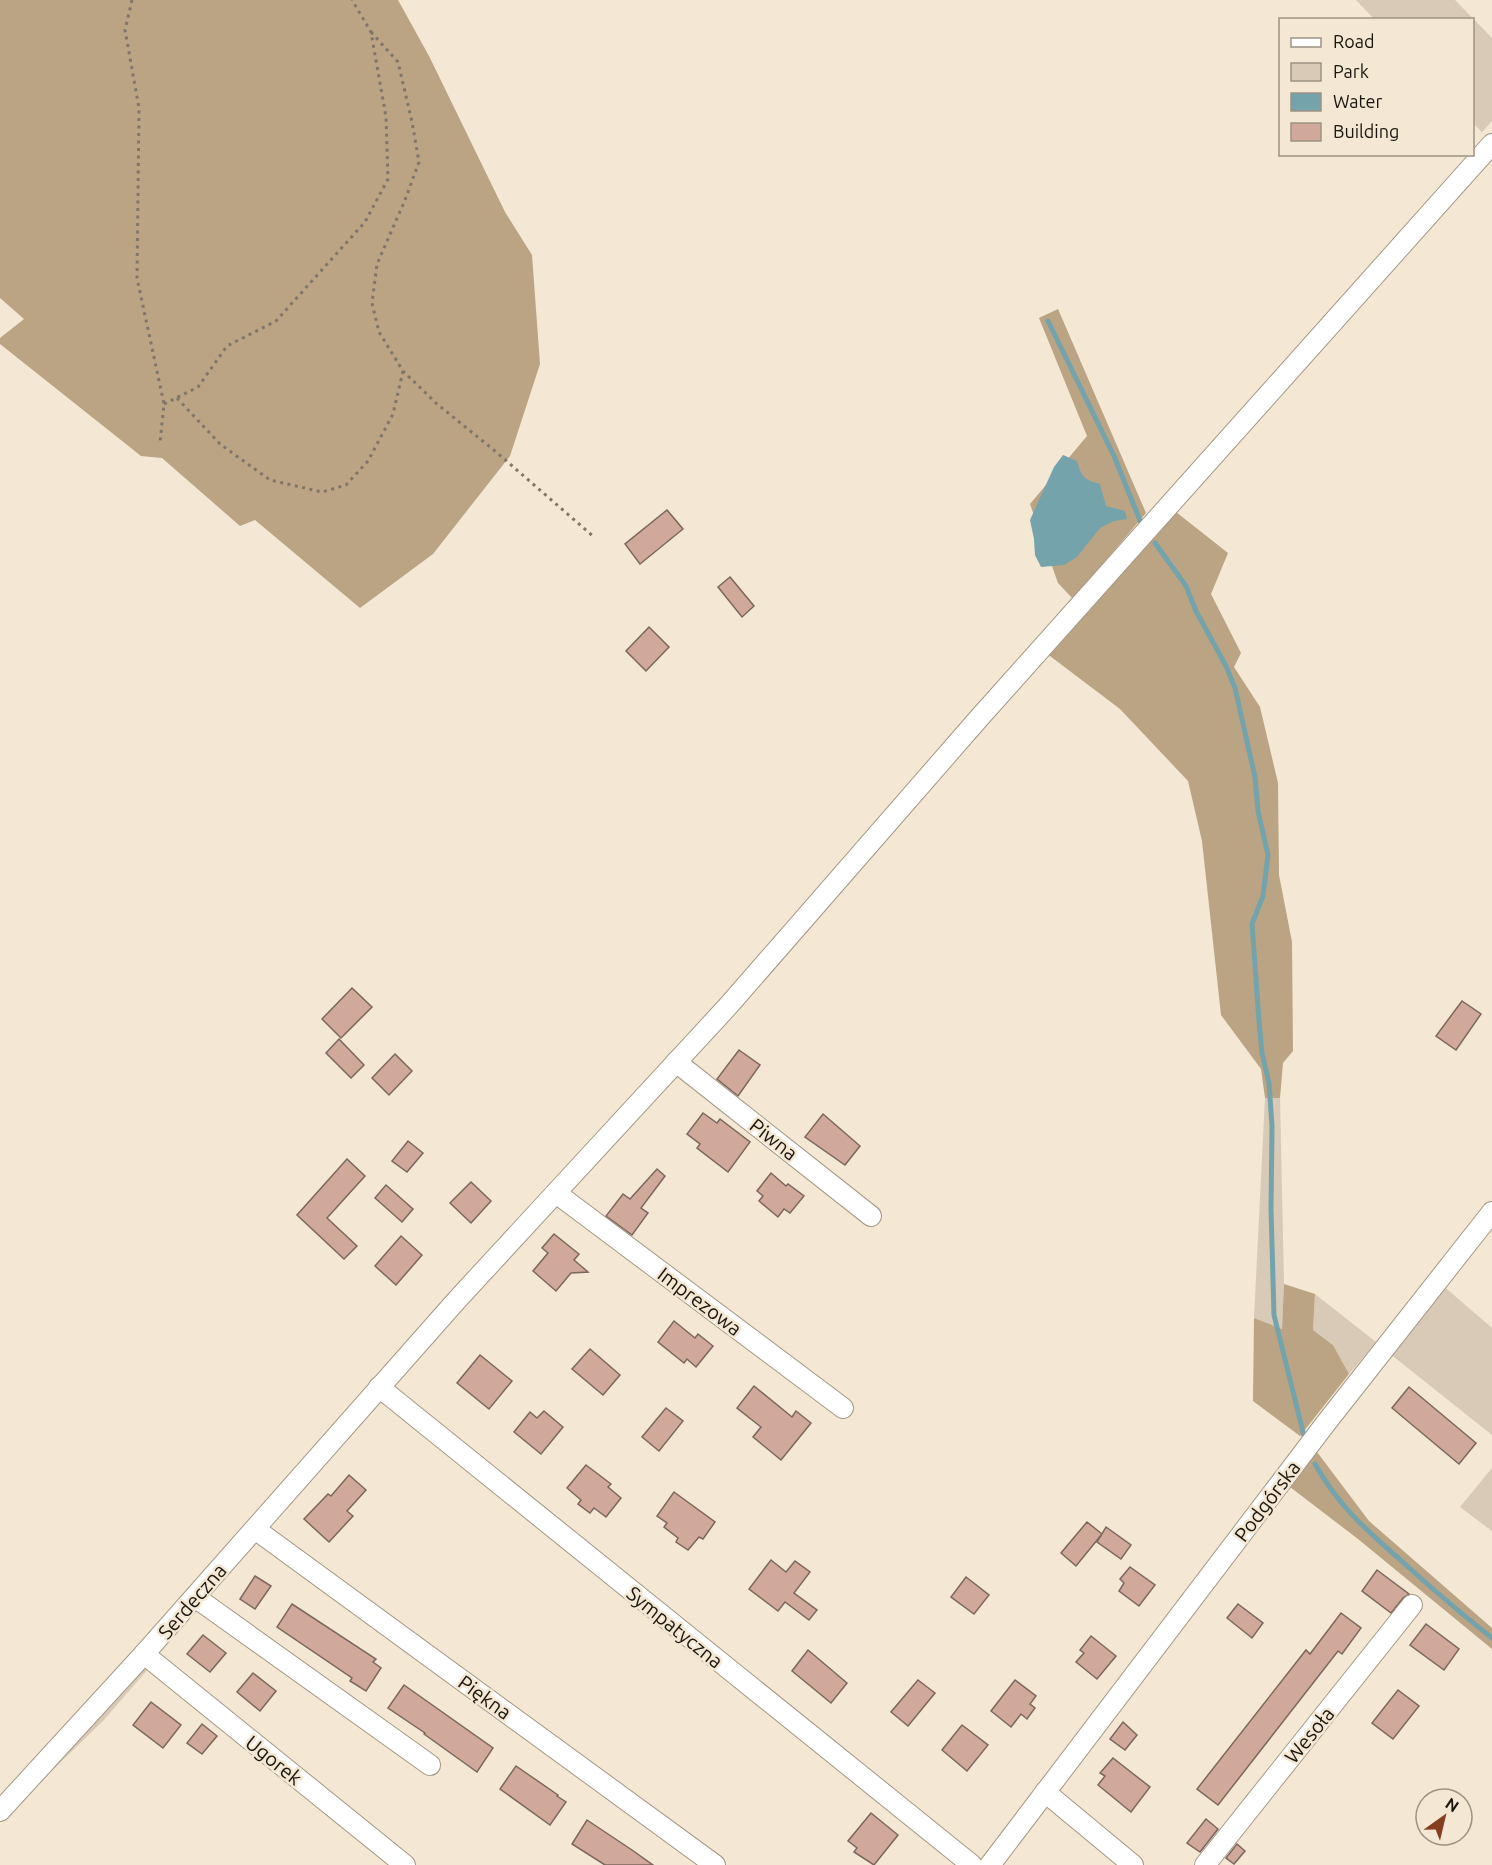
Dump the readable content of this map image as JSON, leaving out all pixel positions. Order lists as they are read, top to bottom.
{
  "streets": {
    "street": [
      "Piwna",
      "Imprezowa",
      "Podgórska",
      "Serdeczna",
      "Sympatyczna",
      "Piękna",
      "Wesoła",
      "Ugorek"
    ]
  },
  "crossings": [
    ["Piwna", "Serdeczna"],
    ["Imprezowa", "Serdeczna"],
    ["Serdeczna", "Sympatyczna"],
    ["Serdeczna", "Piękna"],
    ["Serdeczna", "Ugorek"]
  ],
  "legend": [
    "Road",
    "Park",
    "Water",
    "Building"
  ],
  "north": "top right"
}
